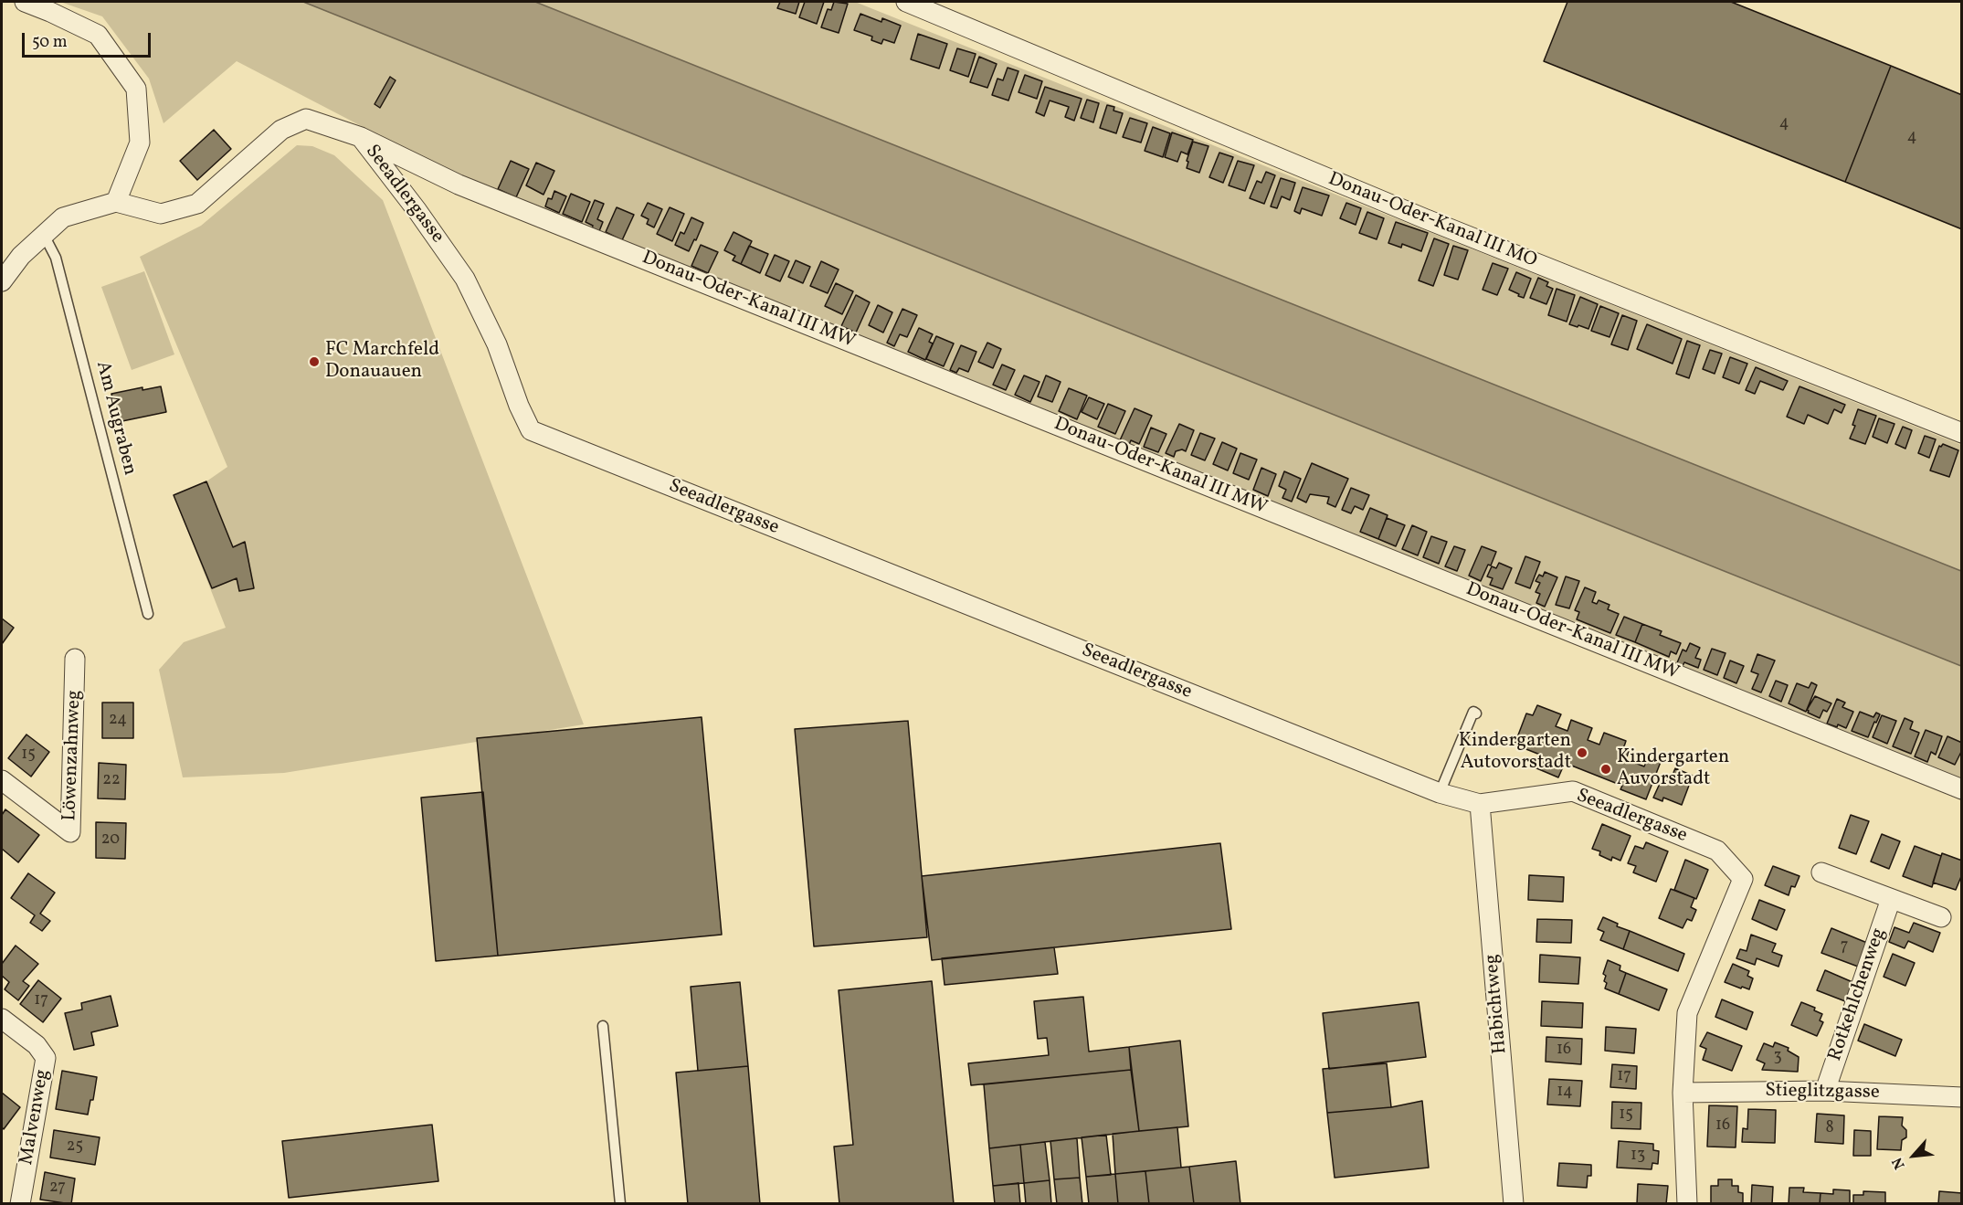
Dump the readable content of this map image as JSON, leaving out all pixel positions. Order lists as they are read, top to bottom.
{
  "streets": {
    "street": [
      "Seeadlergasse",
      "Donau-Oder-Kanal III MO",
      "Donau-Oder-Kanal III MW",
      "Löwenzahnweg",
      "Rotkehlchenweg",
      "Habichtweg",
      "Stieglitzgasse",
      "Malvenweg"
    ],
    "lane": ["Am Augraben"]
  },
  "crossings": [
    ["Seeadlergasse", "Donau-Oder-Kanal III MW"],
    ["Seeadlergasse", "Habichtweg"],
    ["Seeadlergasse", "Stieglitzgasse"],
    ["Rotkehlchenweg", "Stieglitzgasse"]
  ],
  "places": ["FC Marchfeld Donauauen", "Kindergarten Autovorstadt", "Kindergarten Auvorstadt"],
  "house_numbers": [
    "4",
    "4",
    "24",
    "15",
    "22",
    "20",
    "7",
    "17",
    "16",
    "3",
    "17",
    "14",
    "15",
    "16",
    "8",
    "25",
    "13",
    "27"
  ],
  "scale_bar": "50 m",
  "north": "bottom left"
}
